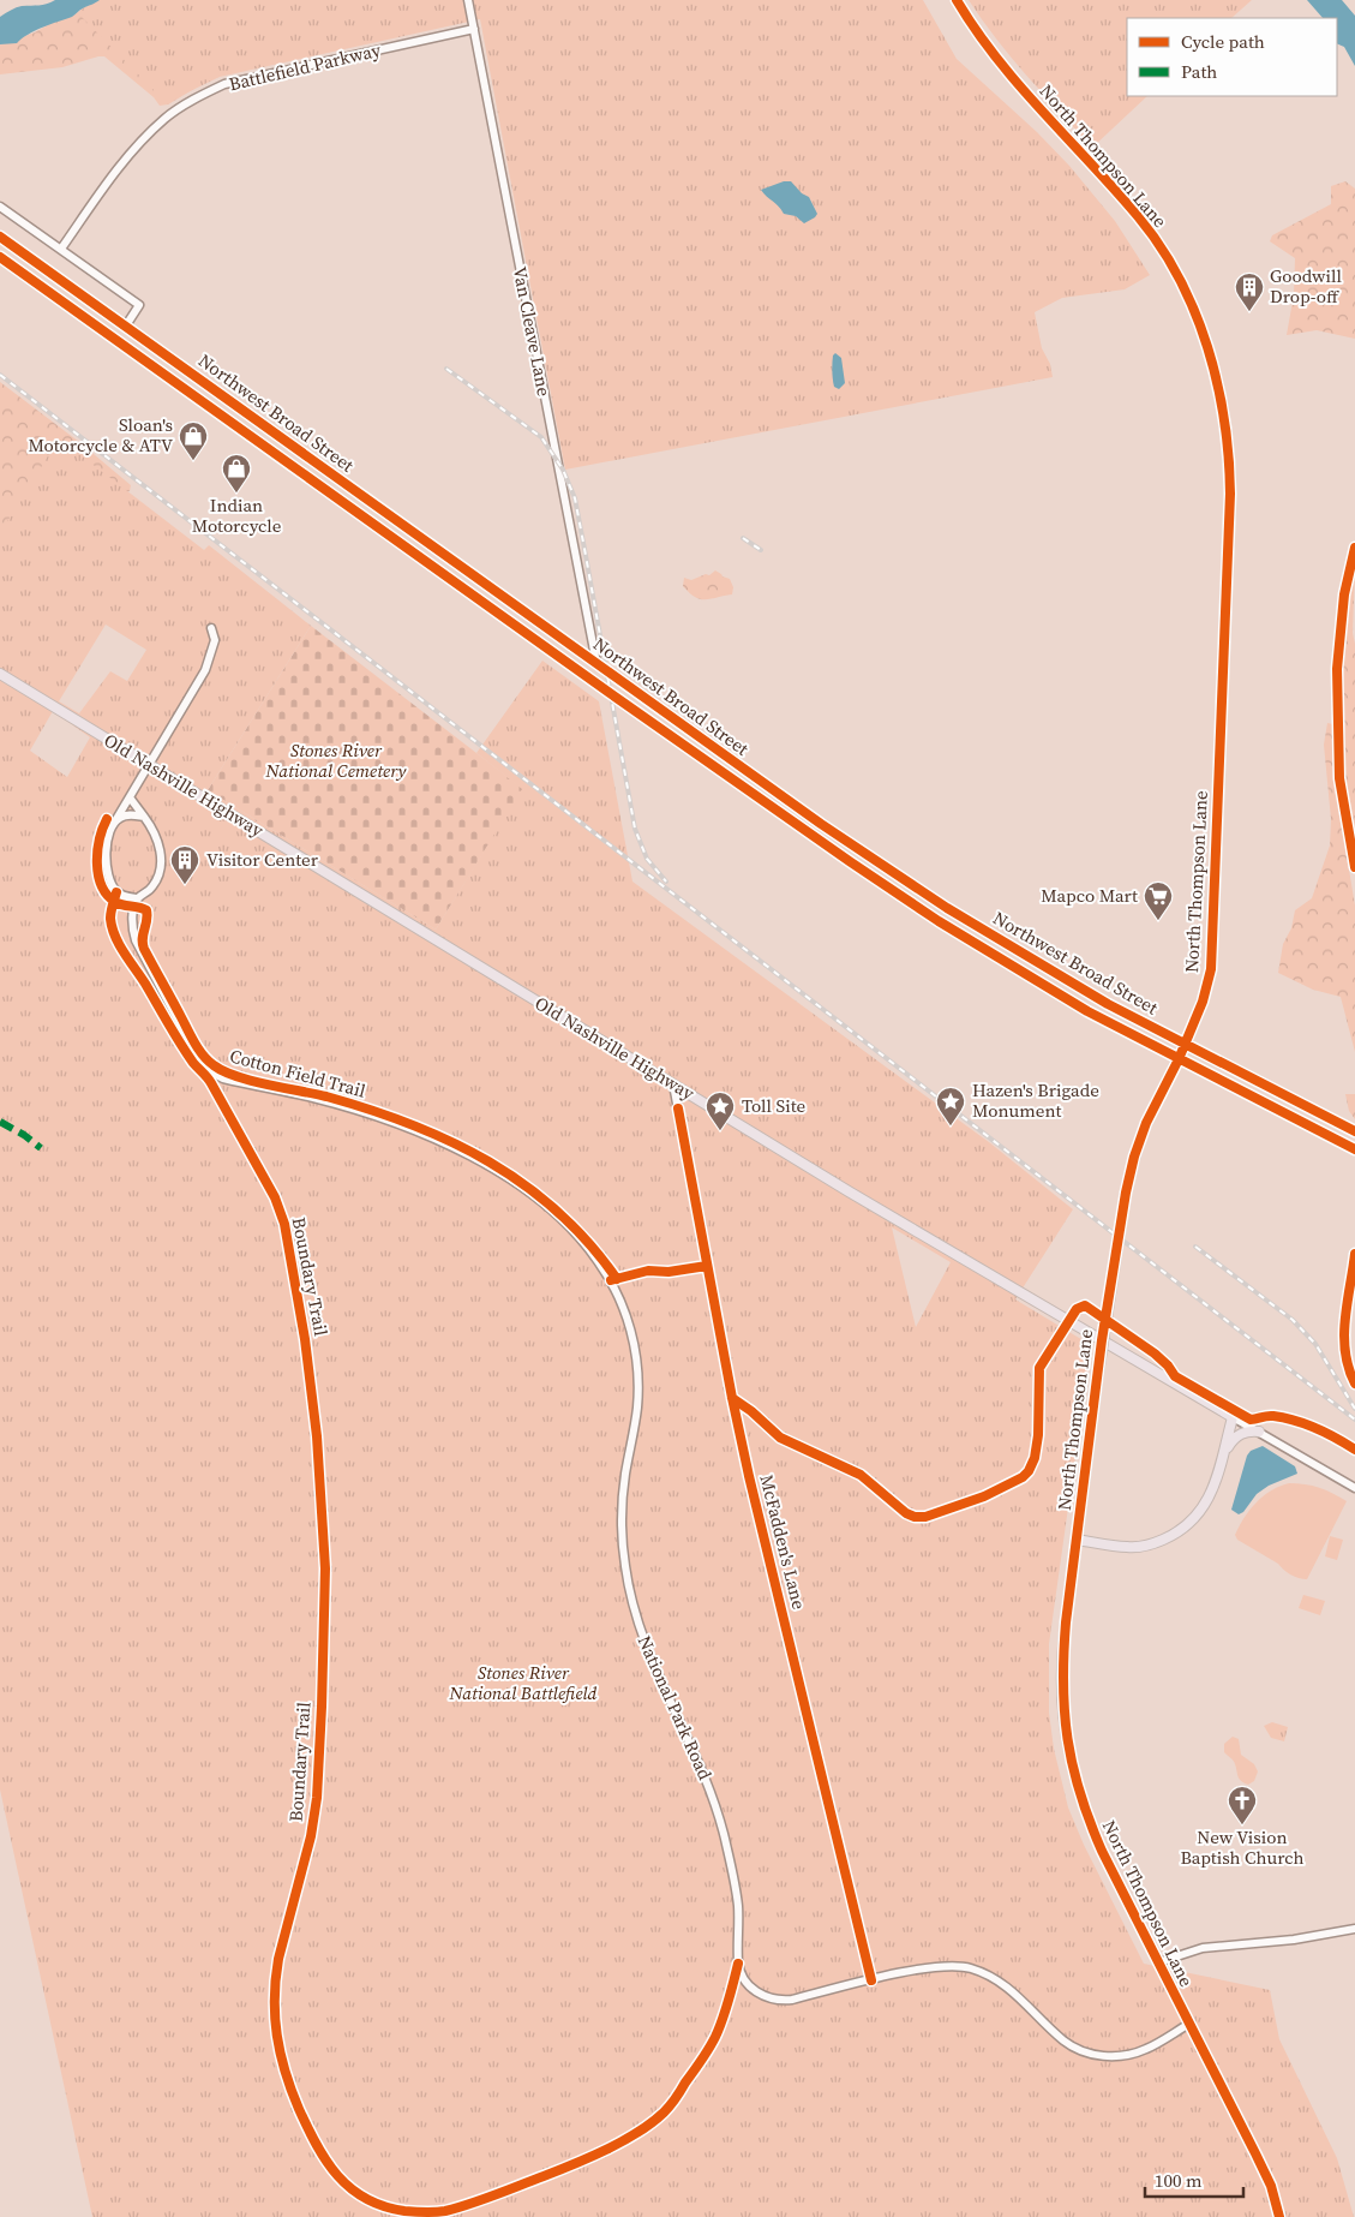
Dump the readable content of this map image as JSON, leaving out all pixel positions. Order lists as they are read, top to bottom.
{
  "streets": {
    "main road": ["North Thompson Lane", "Northwest Broad Street", "Old Nashville Highway"],
    "street": [
      "Battlefield Parkway",
      "Van Cleave Lane",
      "McFadden's Lane",
      "National Park Road"
    ],
    "cycle path": ["Cotton Field Trail", "Boundary Trail"]
  },
  "crossings": [
    ["Battlefield Parkway", "Van Cleave Lane"],
    ["North Thompson Lane", "Northwest Broad Street"],
    ["North Thompson Lane", "National Park Road"],
    ["Van Cleave Lane", "Northwest Broad Street"],
    ["Old Nashville Highway", "McFadden's Lane"],
    ["McFadden's Lane", "National Park Road"]
  ],
  "parks": ["Stones River National Cemetery", "Stones River National Battlefield"],
  "places": {
    "building": ["Goodwill Drop-off", "Visitor Center"],
    "shop": ["Sloan's Motorcycle & ATV", "Indian Motorcycle"],
    "supermarket": ["Mapco Mart"],
    "place": ["Hazen's Brigade Monument", "Toll Site"],
    "church": ["New Vision Baptish Church"]
  },
  "legend": ["Cycle path", "Path"],
  "scale_bar": "100 m"
}
